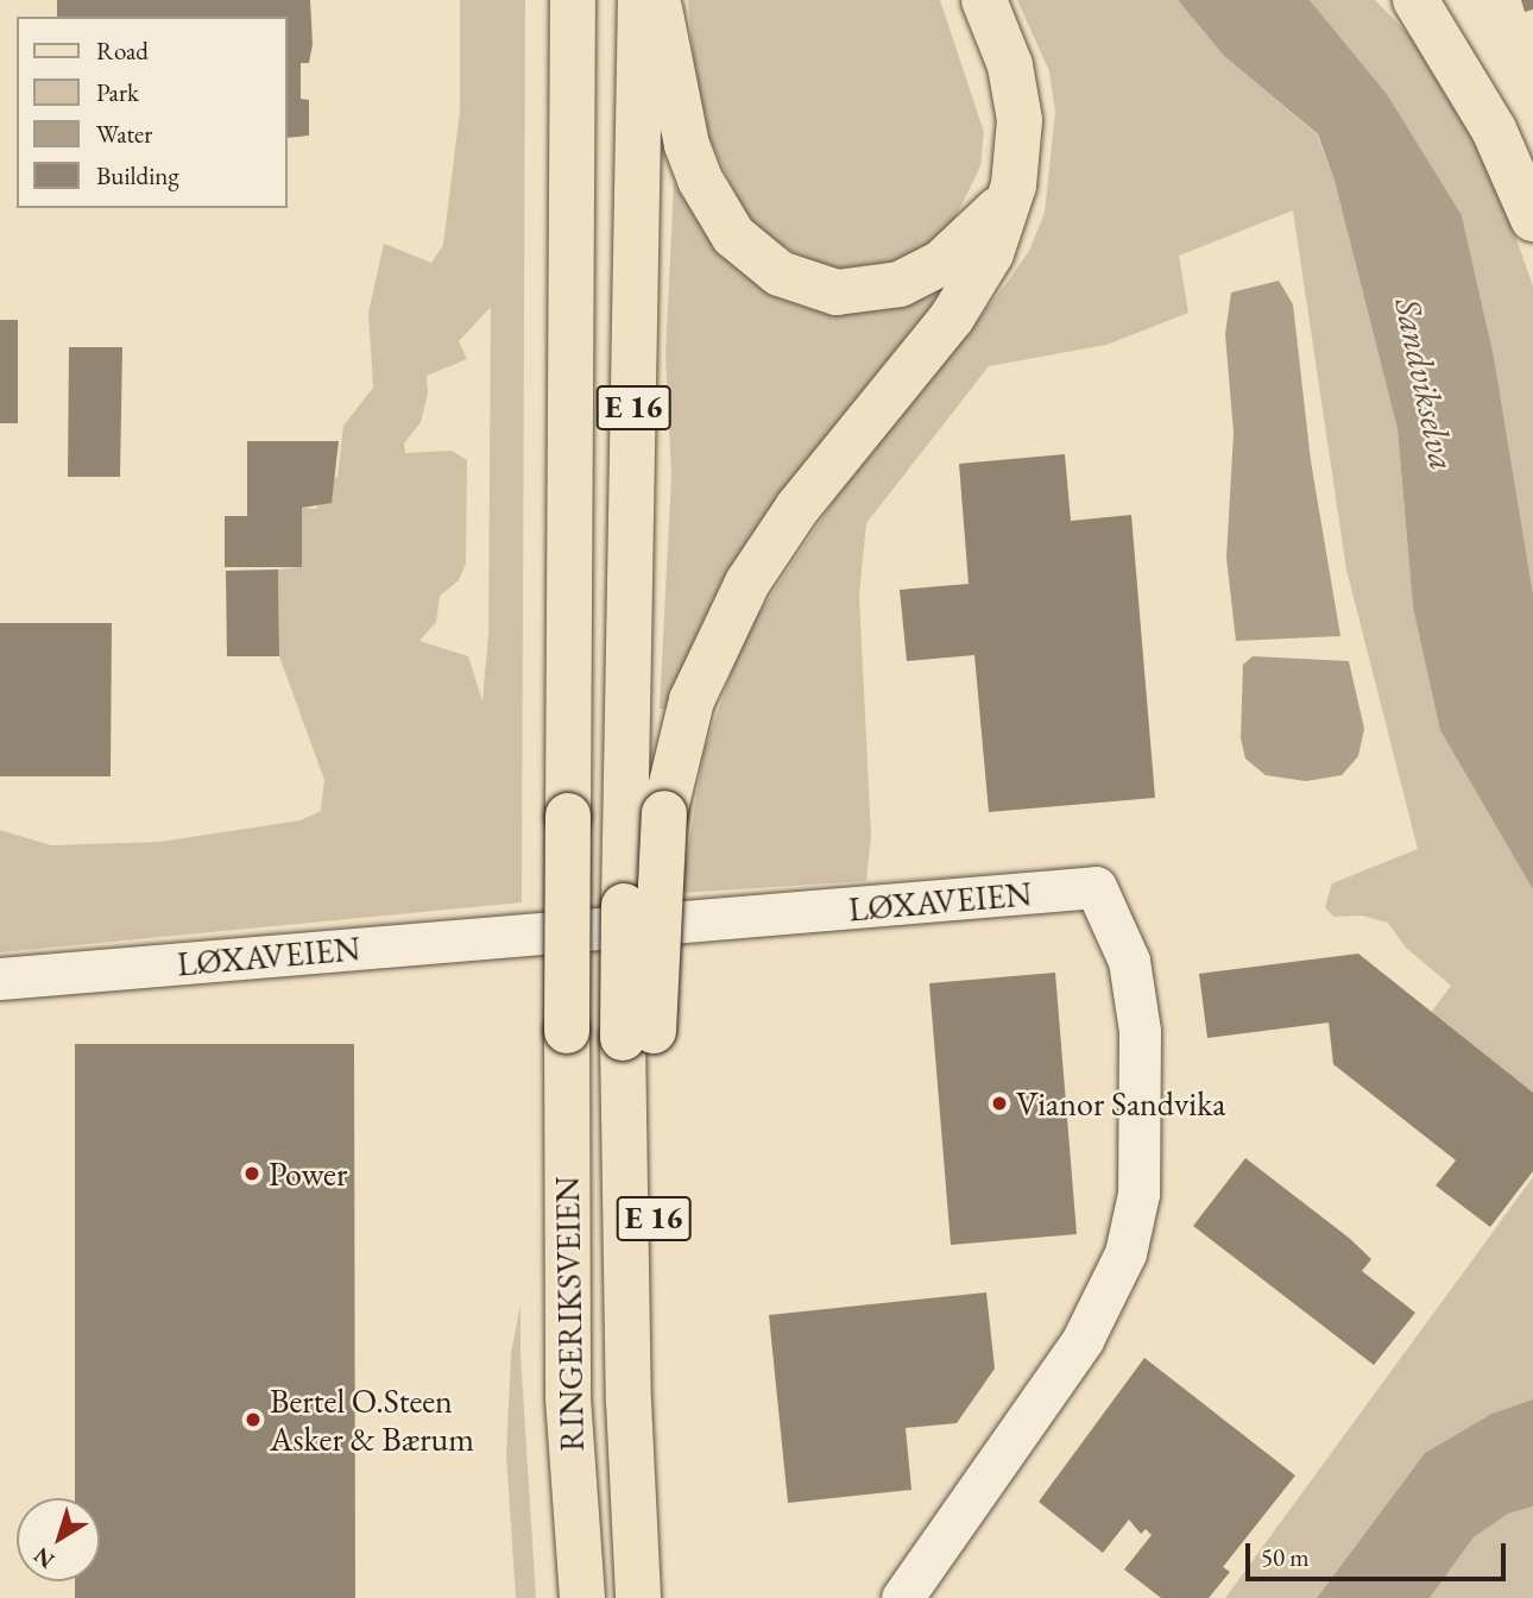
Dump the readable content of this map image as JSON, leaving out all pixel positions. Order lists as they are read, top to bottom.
{
  "streets": {
    "main road": ["E 16", "RINGERIKSVEIEN"],
    "street": ["LØXAVEIEN"]
  },
  "crossings": [
    ["E 16", "RINGERIKSVEIEN"]
  ],
  "water": ["Sandvikselva"],
  "places": ["Vianor Sandvika", "Power", "Bertel O.Steen Asker & Bærum"],
  "legend": [
    "Road",
    "Park",
    "Water",
    "Building"
  ],
  "scale_bar": "50 m",
  "north": "bottom left"
}
